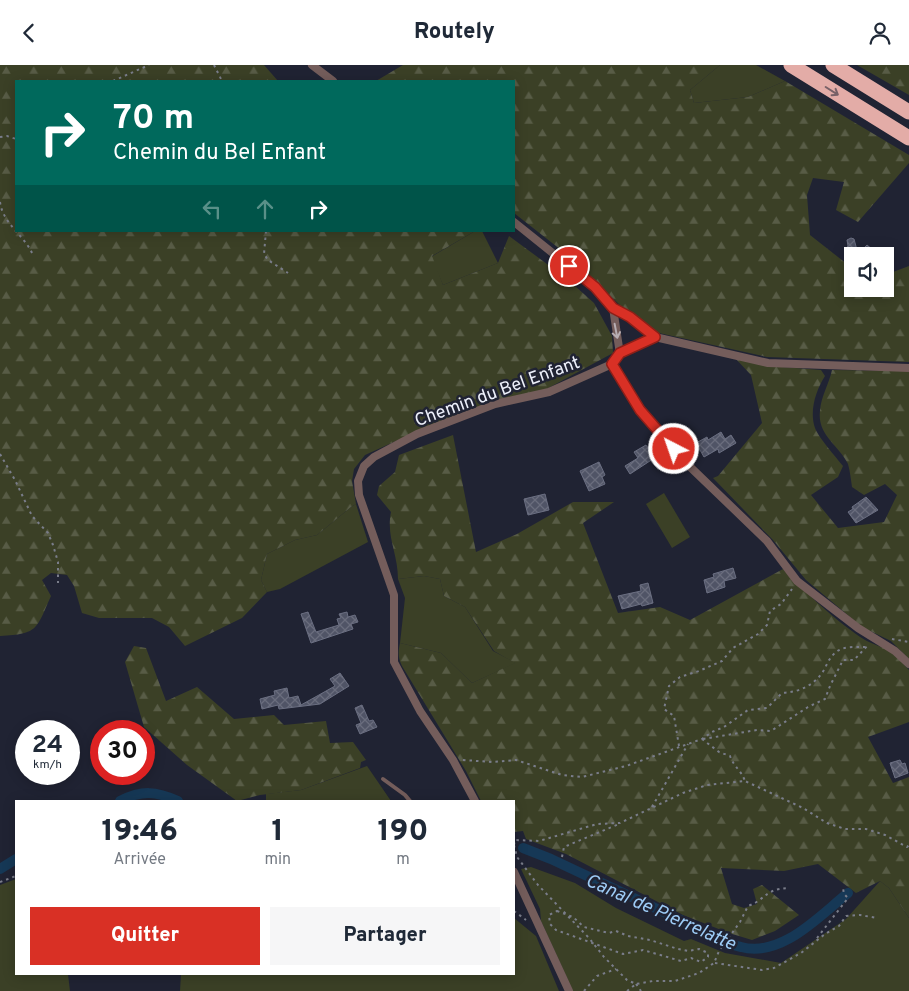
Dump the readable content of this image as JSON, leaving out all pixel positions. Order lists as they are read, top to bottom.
{
  "streets": {
    "street": ["Chemin du Bel Enfant"]
  },
  "water": ["Canal de Pierrelatte"],
  "page": {
    "header": "Routely",
    "turn": ["70 m", "Chemin du Bel Enfant"],
    "speed": "24 km/h",
    "limit": "30",
    "eta": [
      "19:46",
      "Arrivée",
      "1",
      "min",
      "190",
      "m"
    ],
    "buttons": ["Quitter", "Partager"]
  }
}
